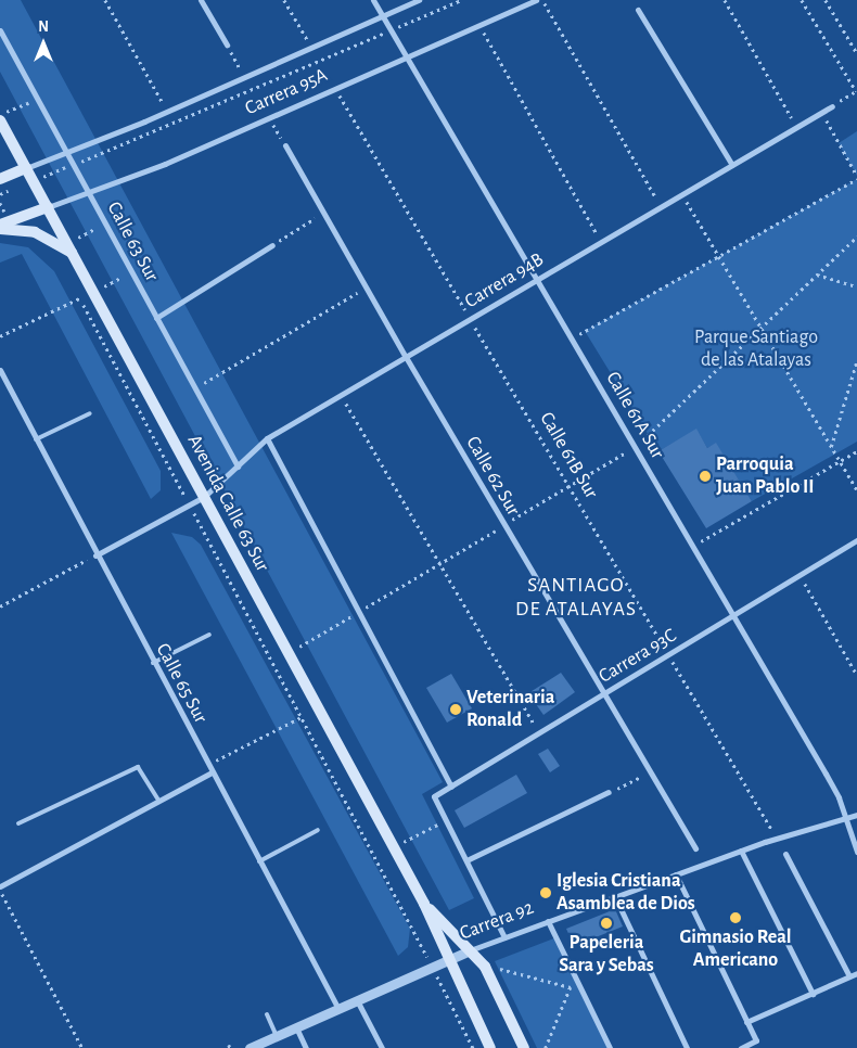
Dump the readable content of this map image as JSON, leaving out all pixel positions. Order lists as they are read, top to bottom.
{
  "streets": {
    "main road": ["Avenida Calle 63 Sur"],
    "street": [
      "Carrera 95A",
      "Calle 63 Sur",
      "Carrera 94B",
      "Calle 61A Sur",
      "Calle 62 Sur",
      "Carrera 93C",
      "Calle 65 Sur",
      "Carrera 92"
    ],
    "path": ["Calle 61B Sur"]
  },
  "crossings": [
    ["Carrera 95A", "Calle 63 Sur"],
    ["Carrera 95A", "Calle 61A Sur"],
    ["Carrera 95A", "Calle 61B Sur"],
    ["Carrera 95A", "Avenida Calle 63 Sur"],
    ["Calle 63 Sur", "Carrera 94B"],
    ["Carrera 94B", "Calle 61A Sur"],
    ["Carrera 94B", "Calle 61B Sur"],
    ["Carrera 94B", "Calle 62 Sur"],
    ["Carrera 94B", "Avenida Calle 63 Sur"],
    ["Carrera 94B", "Calle 65 Sur"],
    ["Calle 61A Sur", "Carrera 93C"],
    ["Calle 61A Sur", "Carrera 92"],
    ["Calle 61B Sur", "Carrera 93C"],
    ["Calle 61B Sur", "Carrera 92"],
    ["Calle 62 Sur", "Carrera 93C"],
    ["Avenida Calle 63 Sur", "Carrera 92"],
    ["Calle 65 Sur", "Carrera 92"]
  ],
  "districts": ["SANTIAGO DE ATALAYAS"],
  "parks": ["Parque Santiago de las Atalayas"],
  "places": [
    "Parroquia Juan Pablo II",
    "Veterinaria Ronald",
    "Iglesia Cristiana Asamblea de Dios",
    "Gimnasio Real Americano",
    "Papeleria Sara y Sebas"
  ],
  "north": "top"
}
